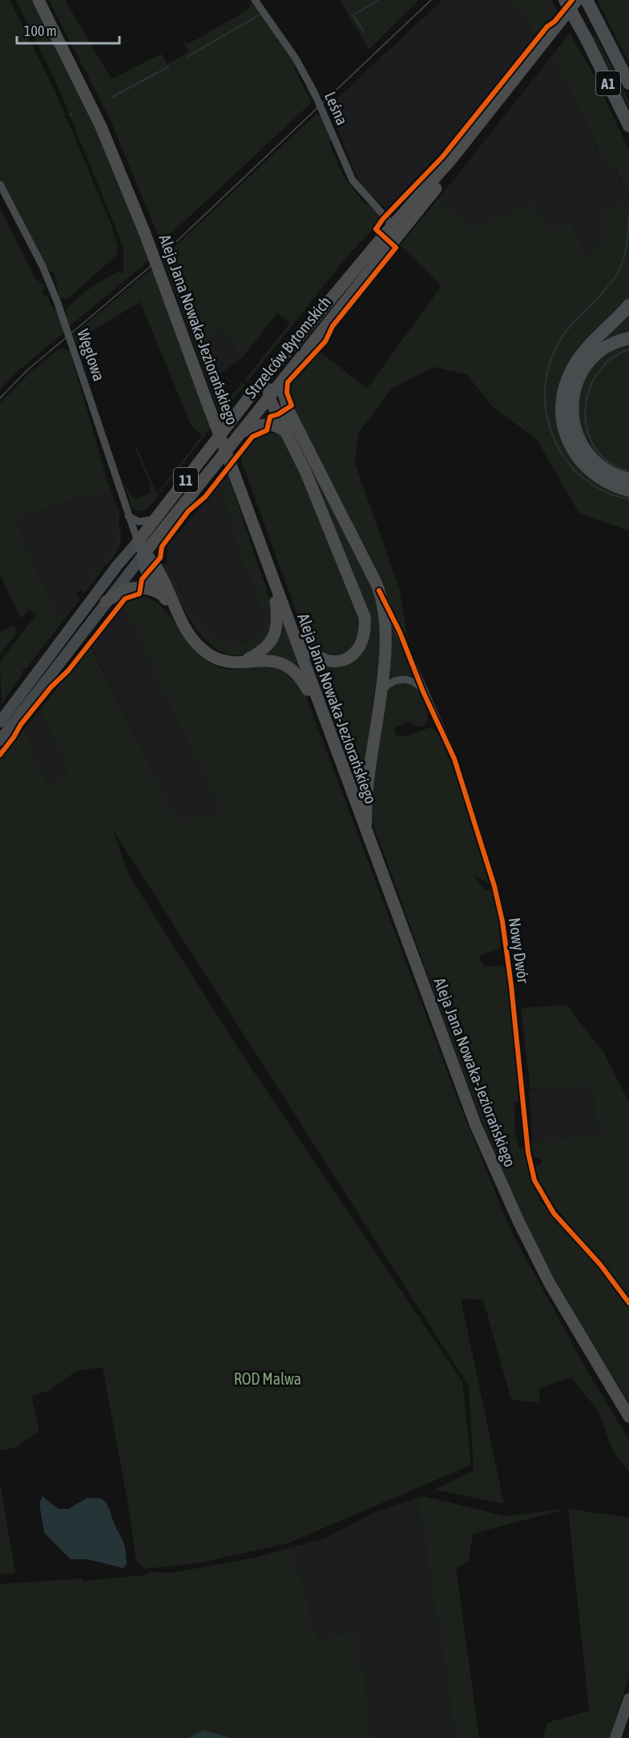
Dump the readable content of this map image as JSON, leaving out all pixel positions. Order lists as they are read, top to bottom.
{
  "streets": {
    "highway": ["A1"],
    "main road": ["Aleja Jana Nowaka-Jeziorańskiego", "Strzelców Bytomskich", "11"],
    "street": ["Leśna", "Węglowa", "Nowy Dwór"]
  },
  "crossings": [
    ["A1", "Strzelców Bytomskich"],
    ["Leśna", "Strzelców Bytomskich"],
    ["Strzelców Bytomskich", "Węglowa"]
  ],
  "parks": ["ROD Malwa"],
  "scale_bar": "100 m"
}
